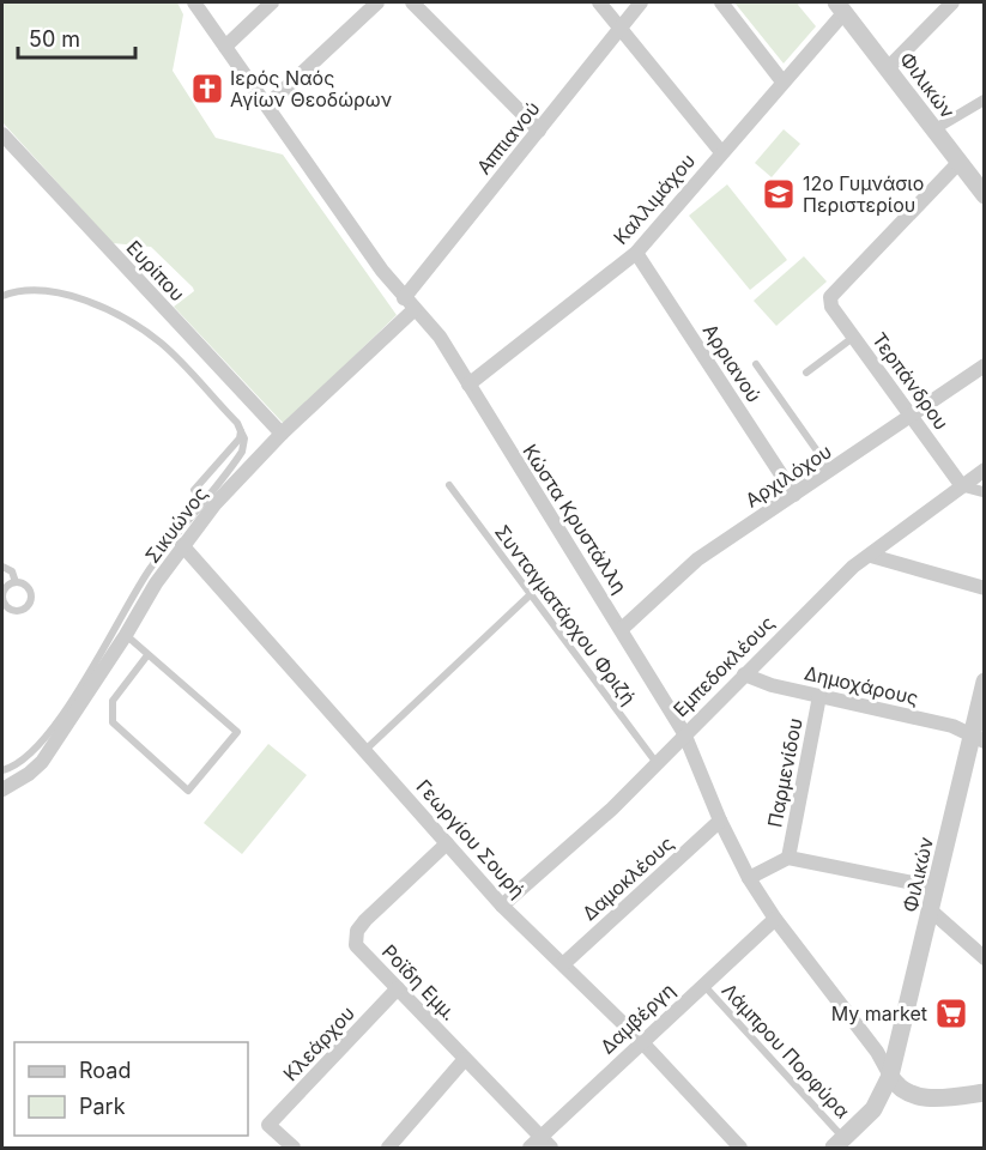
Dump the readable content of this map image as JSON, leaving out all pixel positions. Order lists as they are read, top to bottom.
{
  "streets": {
    "street": [
      "Φιλικών",
      "Αππιανού",
      "Καλλιμάχου",
      "Ευρίπου",
      "Αρριανού",
      "Τερπάνδρου",
      "Αρχιλόχου",
      "Κώστα Κρυστάλλη",
      "Σικυώνος",
      "Εμπεδοκλέους",
      "Δημοχάρους",
      "Παρμενίδου",
      "Γεωργίου Σουρή",
      "Δαμοκλέους",
      "Ροϊδη Εμμ.",
      "Δαμβέργη",
      "Κλεάρχου"
    ],
    "lane": ["Συνταγματάρχου Φριζή", "Λάμπρου Πορφύρα"]
  },
  "crossings": [
    ["Φιλικών", "Καλλιμάχου"],
    ["Φιλικών", "Τερπάνδρου"],
    ["Φιλικών", "Κώστα Κρυστάλλη"],
    ["Φιλικών", "Δημοχάρους"],
    ["Φιλικών", "Λάμπρου Πορφύρα"],
    ["Αππιανού", "Κώστα Κρυστάλλη"],
    ["Αππιανού", "Σικυώνος"],
    ["Καλλιμάχου", "Αρριανού"],
    ["Καλλιμάχου", "Κώστα Κρυστάλλη"],
    ["Ευρίπου", "Σικυώνος"],
    ["Αρριανού", "Αρχιλόχου"],
    ["Τερπάνδρου", "Αρχιλόχου"],
    ["Τερπάνδρου", "Εμπεδοκλέους"],
    ["Αρχιλόχου", "Κώστα Κρυστάλλη"],
    ["Κώστα Κρυστάλλη", "Σικυώνος"],
    ["Κώστα Κρυστάλλη", "Εμπεδοκλέους"],
    ["Κώστα Κρυστάλλη", "Δαμοκλέους"],
    ["Κώστα Κρυστάλλη", "Δαμβέργη"],
    ["Σικυώνος", "Γεωργίου Σουρή"],
    ["Συνταγματάρχου Φριζή", "Εμπεδοκλέους"],
    ["Εμπεδοκλέους", "Δημοχάρους"],
    ["Εμπεδοκλέους", "Γεωργίου Σουρή"],
    ["Δημοχάρους", "Παρμενίδου"],
    ["Γεωργίου Σουρή", "Δαμοκλέους"],
    ["Γεωργίου Σουρή", "Ροϊδη Εμμ."],
    ["Γεωργίου Σουρή", "Δαμβέργη"],
    ["Ροϊδη Εμμ.", "Δαμβέργη"],
    ["Ροϊδη Εμμ.", "Κλεάρχου"],
    ["Δαμβέργη", "Λάμπρου Πορφύρα"]
  ],
  "places": {
    "church": ["Ιερός Ναός Αγίων Θεοδώρων"],
    "school or university": ["12ο Γυμνάσιο Περιστερίου"],
    "supermarket": ["My market"]
  },
  "legend": ["Road", "Park"],
  "scale_bar": "50 m"
}
